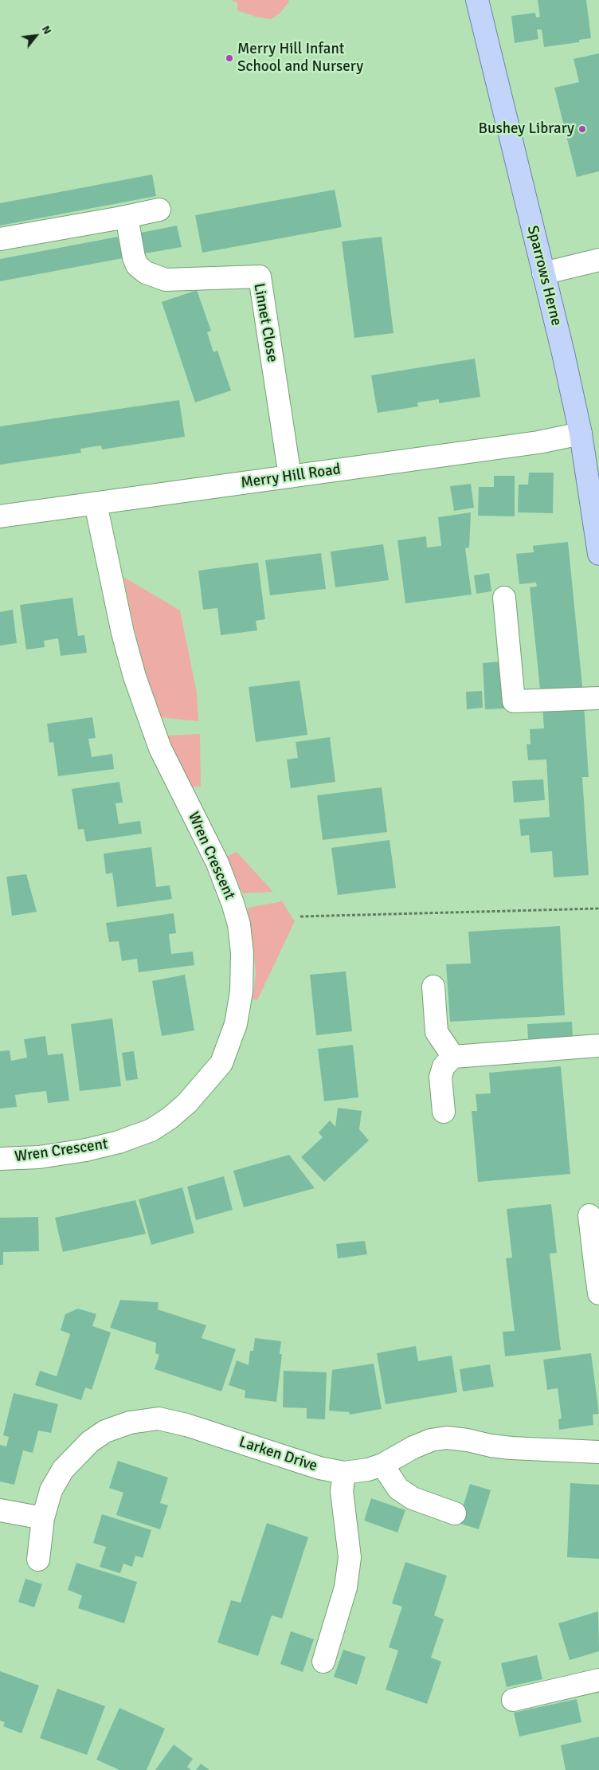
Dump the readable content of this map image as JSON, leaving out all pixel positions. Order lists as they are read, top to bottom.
{
  "streets": {
    "main road": ["Sparrows Herne"],
    "street": [
      "Linnet Close",
      "Merry Hill Road",
      "Wren Crescent",
      "Larken Drive"
    ]
  },
  "crossings": [
    ["Sparrows Herne", "Merry Hill Road"],
    ["Linnet Close", "Merry Hill Road"],
    ["Merry Hill Road", "Wren Crescent"]
  ],
  "places": ["Merry Hill Infant School and Nursery", "Bushey Library"],
  "north": "top right"
}
